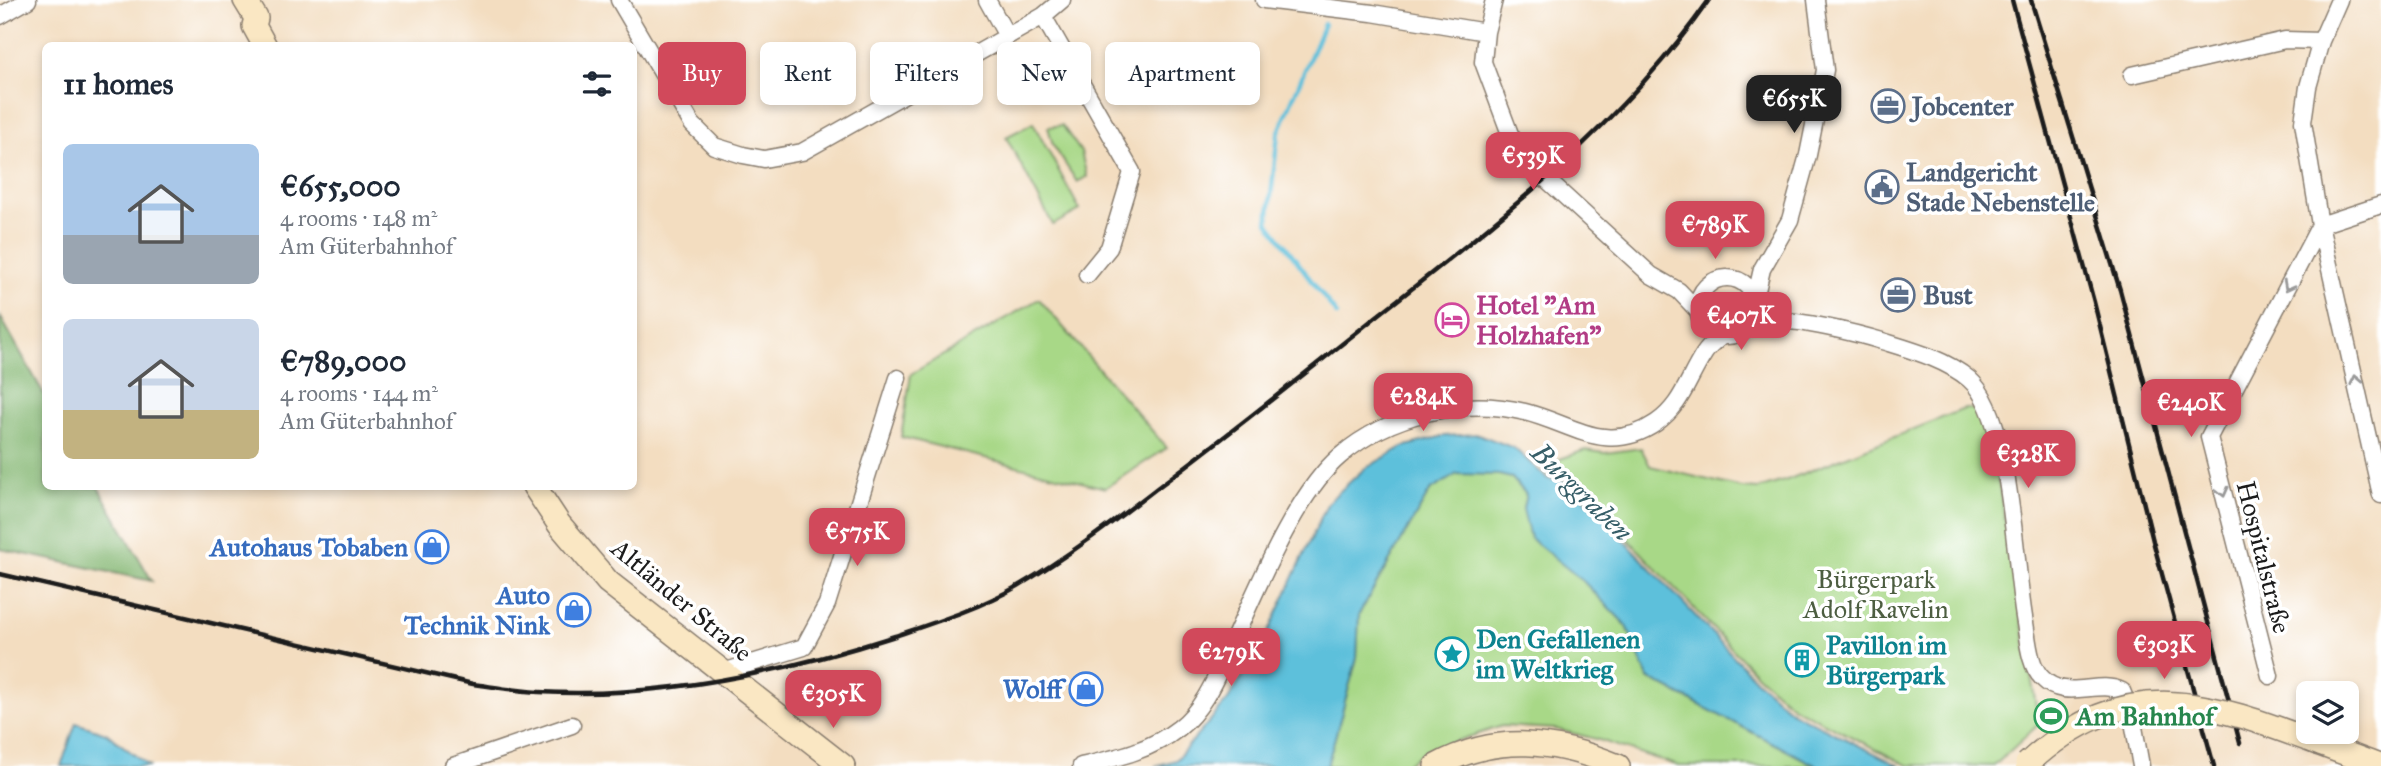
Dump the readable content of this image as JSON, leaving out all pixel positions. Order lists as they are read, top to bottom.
{
  "streets": {
    "main road": ["Altländer Straße"],
    "street": ["Hospitalstraße"]
  },
  "water": ["Burggraben"],
  "parks": ["Bürgerpark Adolf Ravelin"],
  "places": {
    "office": ["Jobcenter", "Bust"],
    "public building": ["Landgericht Stade Nebenstelle"],
    "hotel": ["Hotel \"Am Holzhafen\""],
    "shop": ["Autohaus Tobaben", "Auto Technik Nink", "Wolff"],
    "place": ["Den Gefallenen im Weltkrieg"],
    "building": ["Pavillon im Bürgerpark"],
    "sports": ["Am Bahnhof"]
  },
  "page": {
    "chip": [
      "Buy",
      "Rent",
      "Filters",
      "New",
      "Apartment"
    ],
    "heading": "11 homes",
    "price": [
      "€655K",
      "€539K",
      "€789K",
      "€407K",
      "€284K",
      "€240K",
      "€328K",
      "€575K",
      "€303K",
      "€279K",
      "€305K"
    ],
    "list": [
      {
        "name": "€655,000",
        "note": "4 rooms · 148 m² · Am Güterbahnhof"
      },
      {
        "name": "€789,000",
        "note": "4 rooms · 144 m² · Am Güterbahnhof"
      }
    ]
  }
}
